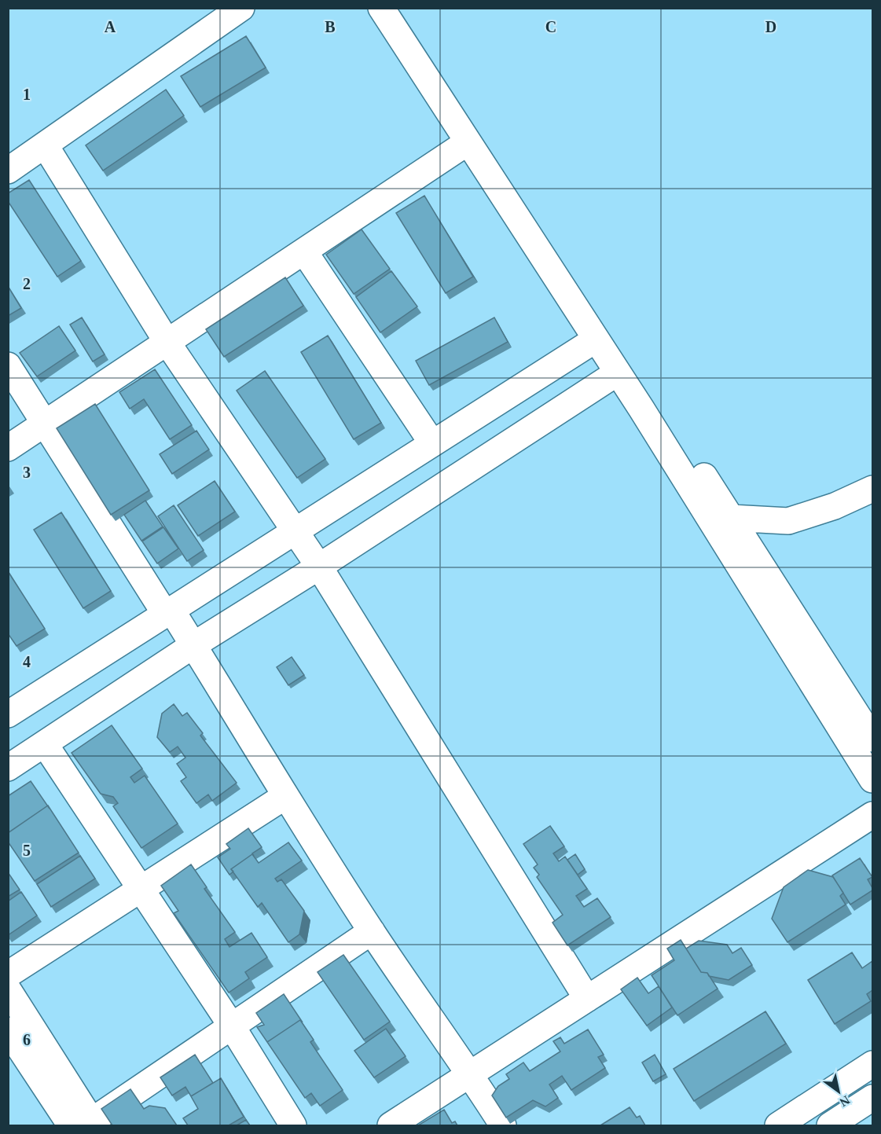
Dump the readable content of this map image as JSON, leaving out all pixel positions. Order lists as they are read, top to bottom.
{
  "north": "bottom right",
  "grid": {
    "columns": [
      "A",
      "B",
      "C",
      "D"
    ],
    "rows": [
      "1",
      "2",
      "3",
      "4",
      "5",
      "6"
    ]
  }
}
